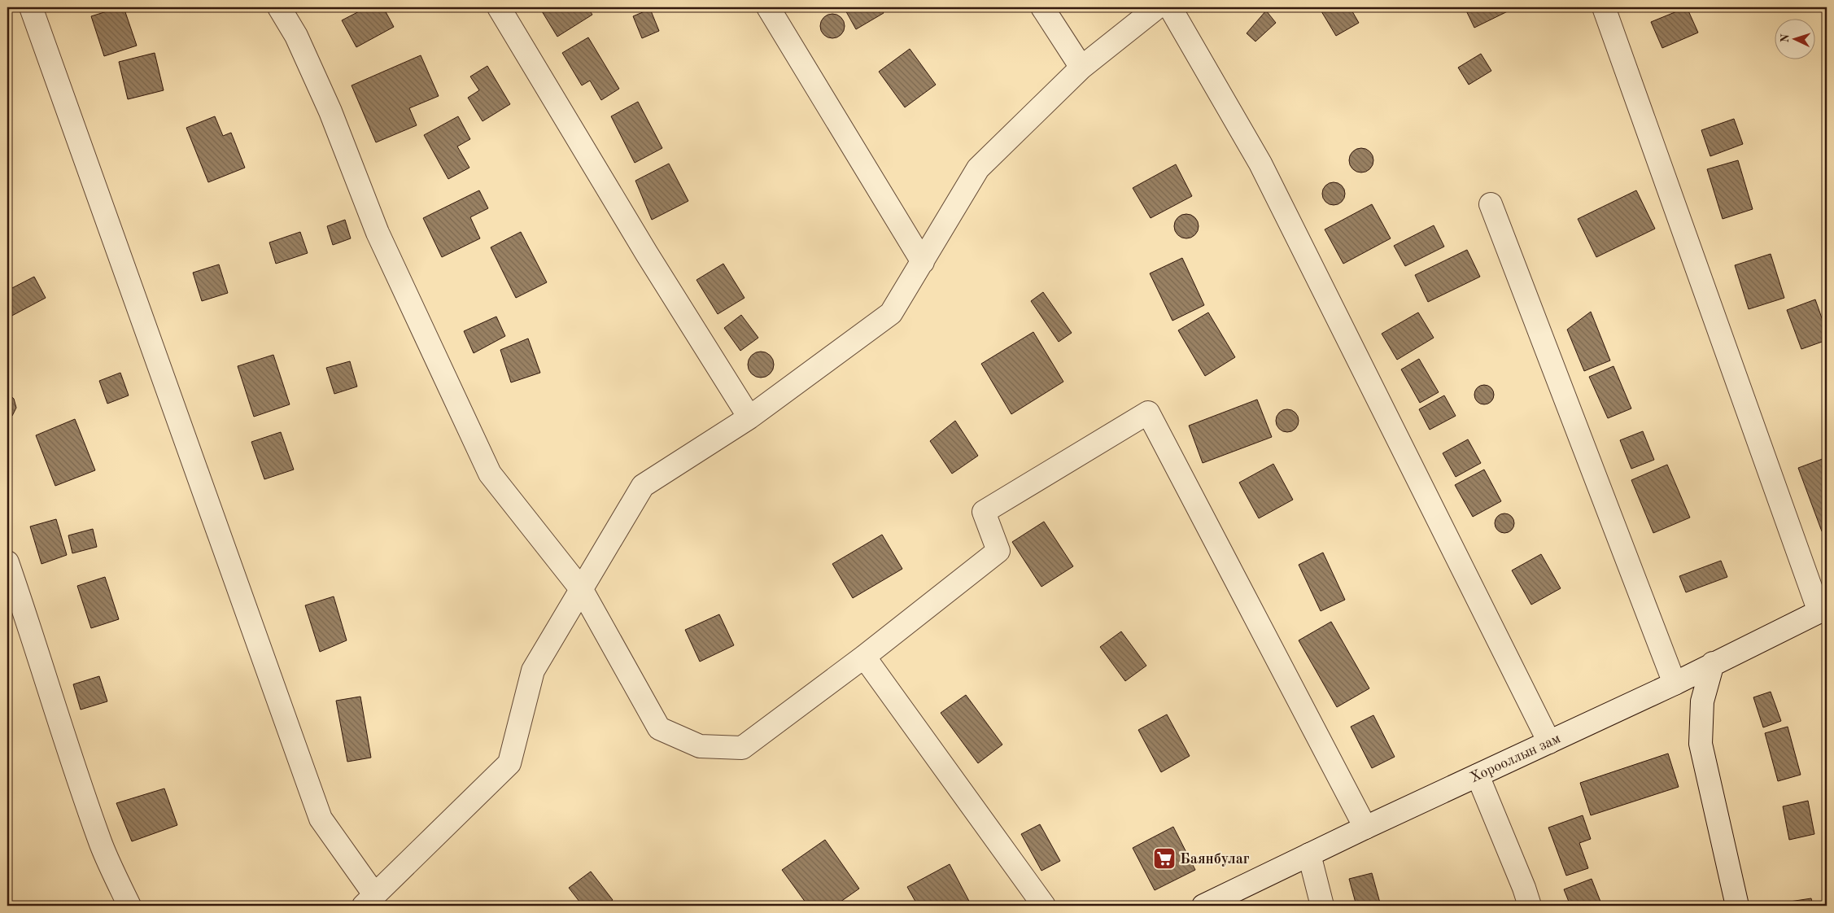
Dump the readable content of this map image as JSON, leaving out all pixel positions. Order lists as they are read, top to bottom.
{
  "streets": {
    "street": ["Хорооллын зам"]
  },
  "places": {
    "supermarket": ["Баянбулаг"]
  },
  "north": "left"
}
